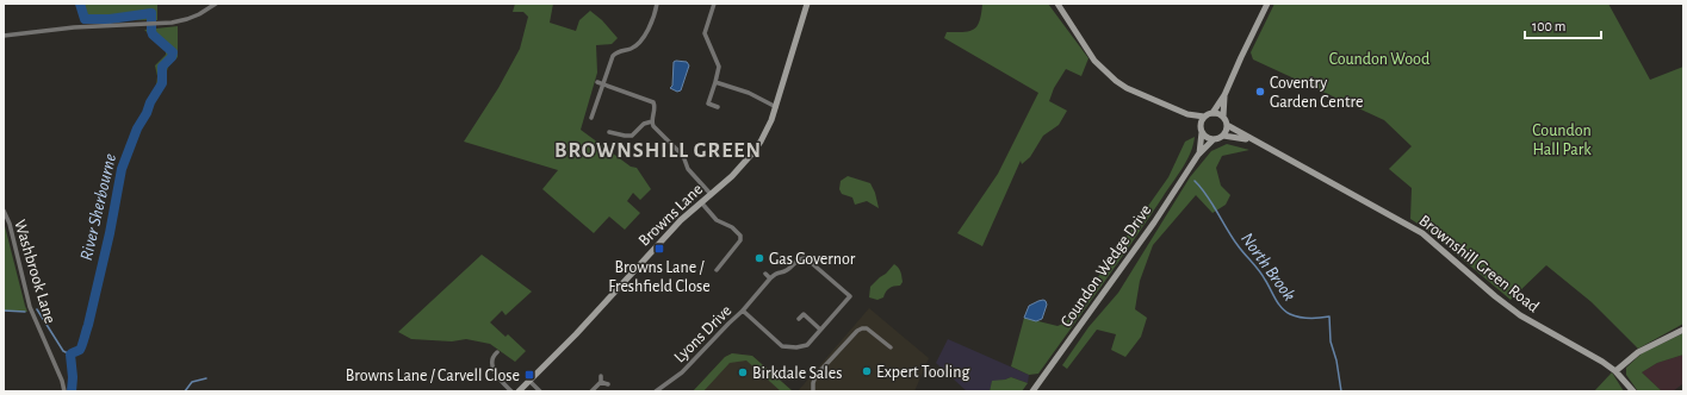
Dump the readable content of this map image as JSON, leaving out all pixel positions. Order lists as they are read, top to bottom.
{
  "streets": {
    "street": [
      "Browns Lane",
      "Brownshill Green Road",
      "Coundon Wedge Drive",
      "Washbrook Lane",
      "Lyons Drive"
    ]
  },
  "crossings": [
    ["Brownshill Green Road", "Coundon Wedge Drive"]
  ],
  "districts": ["BROWNSHILL GREEN"],
  "water": ["River Sherbourne", "North Brook"],
  "parks": ["Coundon Wood", "Coundon Hall Park"],
  "places": {
    "other": [
      "Coventry Garden Centre",
      "Gas Governor",
      "Expert Tooling",
      "Birkdale Sales"
    ],
    "transit": ["Browns Lane / Freshfield Close", "Browns Lane / Carvell Close"]
  },
  "scale_bar": "100 m"
}
